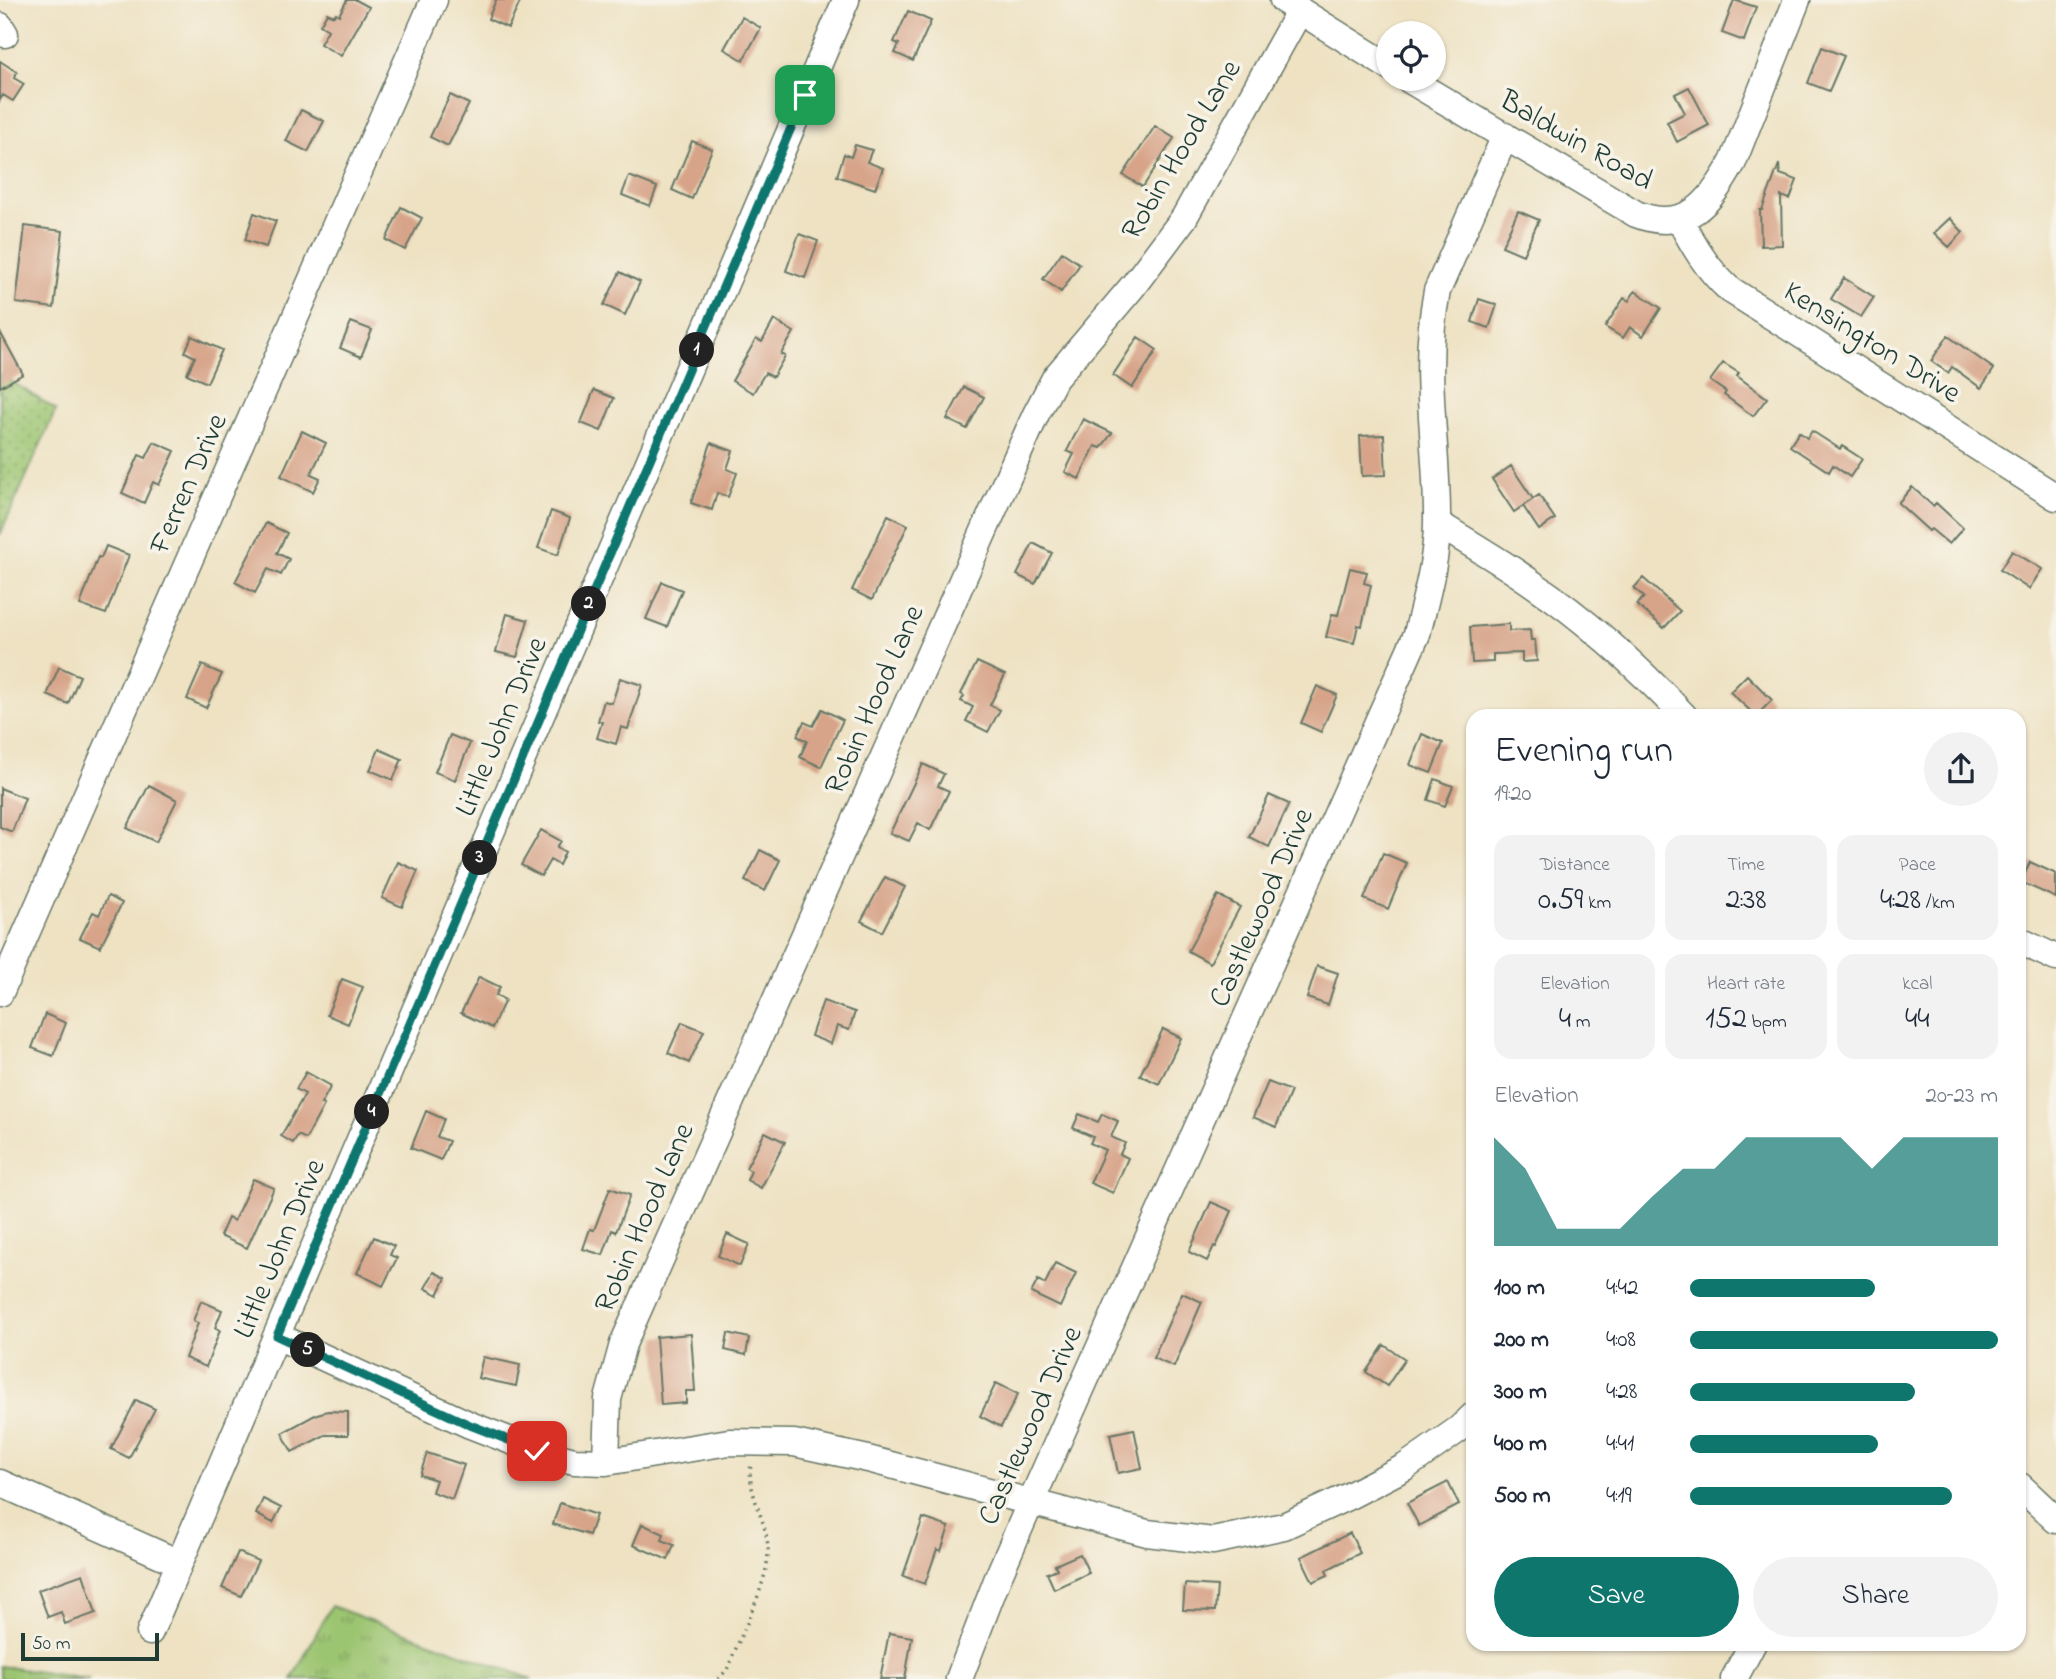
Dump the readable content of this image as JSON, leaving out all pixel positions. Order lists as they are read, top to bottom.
{
  "streets": {
    "street": [
      "Baldwin Road",
      "Robin Hood Lane",
      "Kensington Drive",
      "Ferren Drive",
      "Little John Drive",
      "Castlewood Drive"
    ]
  },
  "crossings": [
    ["Baldwin Road", "Kensington Drive"],
    ["Baldwin Road", "Castlewood Drive"]
  ],
  "scale_bar": "50 m",
  "page": {
    "pins": [
      "1",
      "2",
      "3",
      "4",
      "5"
    ],
    "heading": ["Evening run", "19:20"],
    "stats": [
      ["Distance", "0.59 km"],
      ["Time", "2:38"],
      ["Pace", "4:28 /km"],
      ["Elevation", "4 m"],
      ["Heart rate", "152 bpm"],
      ["kcal", "44"]
    ],
    "chart": ["Elevation", "20–23 m"],
    "list": [
      {
        "name": "100 m",
        "note": "4:42"
      },
      {
        "name": "200 m",
        "note": "4:08"
      },
      {
        "name": "300 m",
        "note": "4:28"
      },
      {
        "name": "400 m",
        "note": "4:41"
      },
      {
        "name": "500 m",
        "note": "4:19"
      }
    ],
    "buttons": ["Save", "Share"],
    "scale": "50 m"
  }
}
